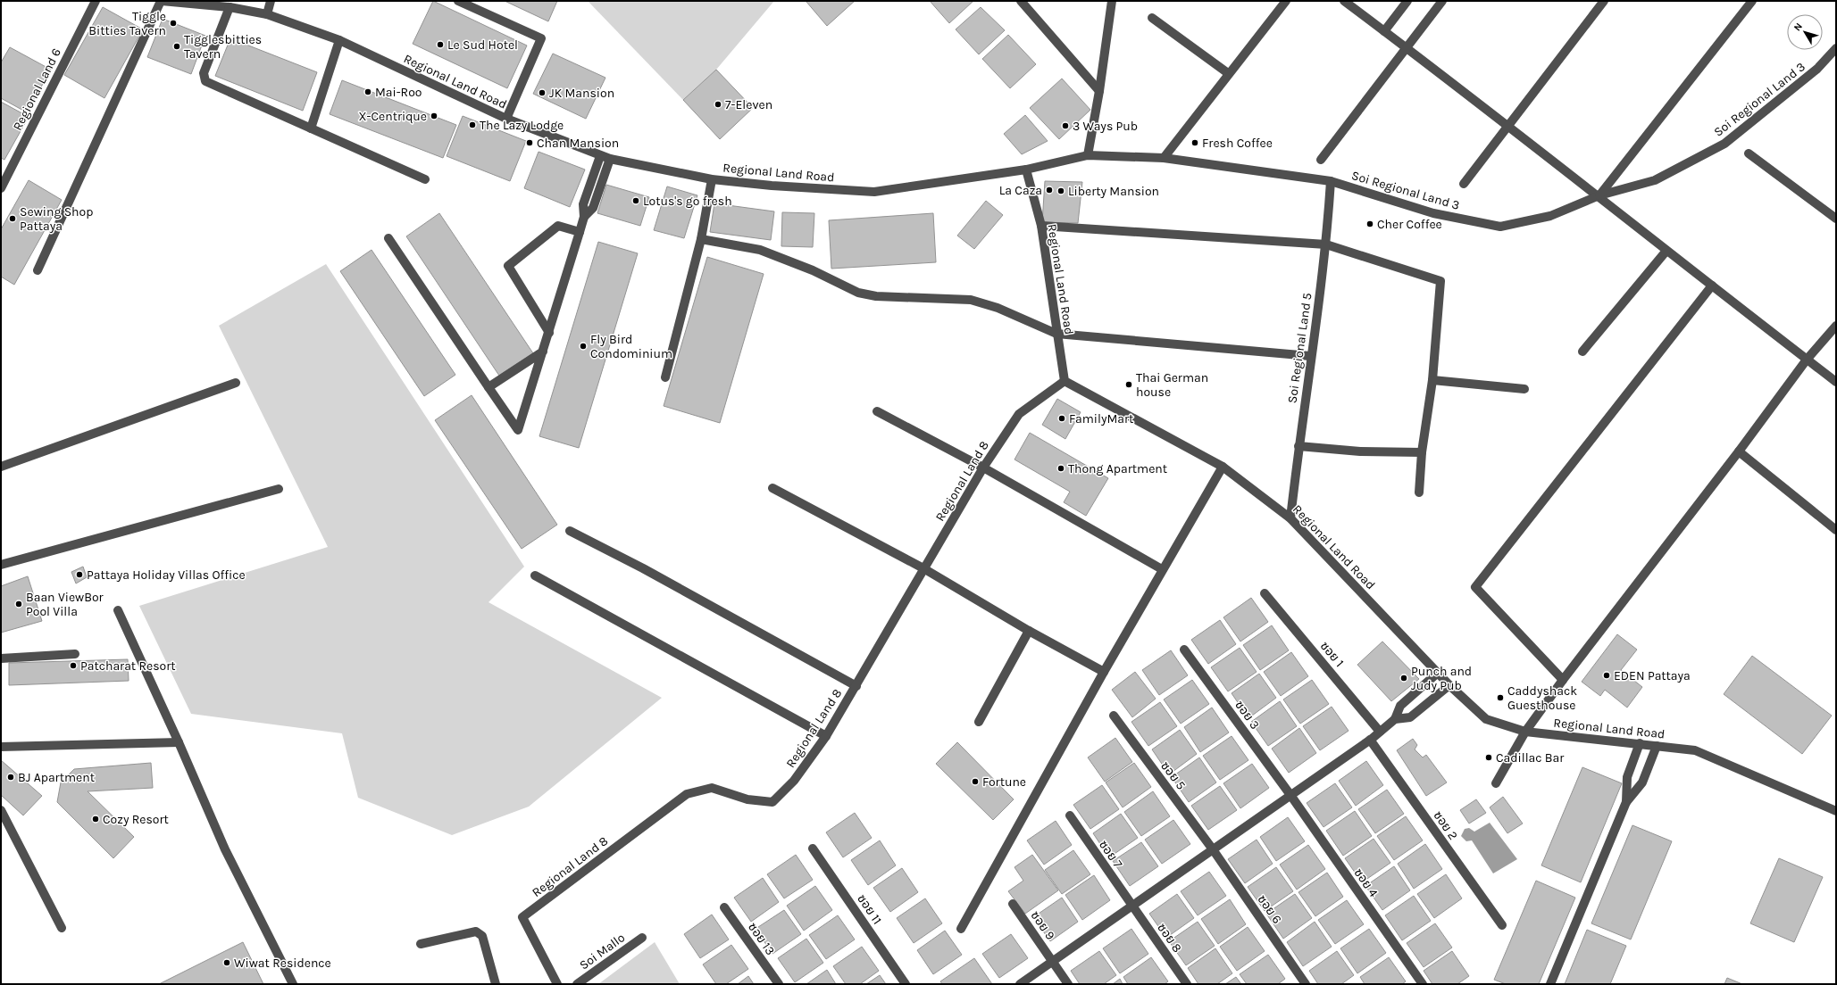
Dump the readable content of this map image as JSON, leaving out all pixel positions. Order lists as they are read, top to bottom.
{
  "streets": {
    "street": [
      "Regional Land Road",
      "Regional Land 6",
      "Soi Regional Land 3",
      "Soi Regional Land 5",
      "Regional Land 8",
      "ซอย 1",
      "ซอย 3",
      "ซอย 5",
      "ซอย 2",
      "ซอย 7",
      "ซอย 4",
      "ซอย 11",
      "ซอย 6",
      "ซอย 9",
      "ซอย 8",
      "ซอย 13",
      "Soi Mallo"
    ]
  },
  "crossings": [
    ["Regional Land Road", "Soi Regional Land 3"],
    ["Regional Land Road", "Soi Regional Land 5"],
    ["Regional Land Road", "Regional Land 8"],
    ["Soi Regional Land 3", "Soi Regional Land 5"],
    ["ซอย 3", "ซอย 4"],
    ["ซอย 5", "ซอย 6"],
    ["ซอย 7", "ซอย 8"]
  ],
  "places": [
    "Tiggle Bitties Tavern",
    "Le Sud Hotel",
    "Tigglesbitties Tavern",
    "Mai-Roo",
    "JK Mansion",
    "7-Eleven",
    "X-Centrique",
    "The Lazy Lodge",
    "3 Ways Pub",
    "Chan Mansion",
    "Fresh Coffee",
    "La Caza",
    "Liberty Mansion",
    "Lotus's go fresh",
    "Sewing Shop Pattaya",
    "Cher Coffee",
    "Fly Bird Condominium",
    "Thai German house",
    "FamilyMart",
    "Thong Apartment",
    "Pattaya Holiday Villas Office",
    "Baan ViewBor Pool Villa",
    "Patcharat Resort",
    "EDEN Pattaya",
    "Punch and Judy Pub",
    "Caddyshack Guesthouse",
    "Cadillac Bar",
    "BJ Apartment",
    "Fortune",
    "Cozy Resort",
    "Wiwat Residence"
  ],
  "north": "top left"
}
